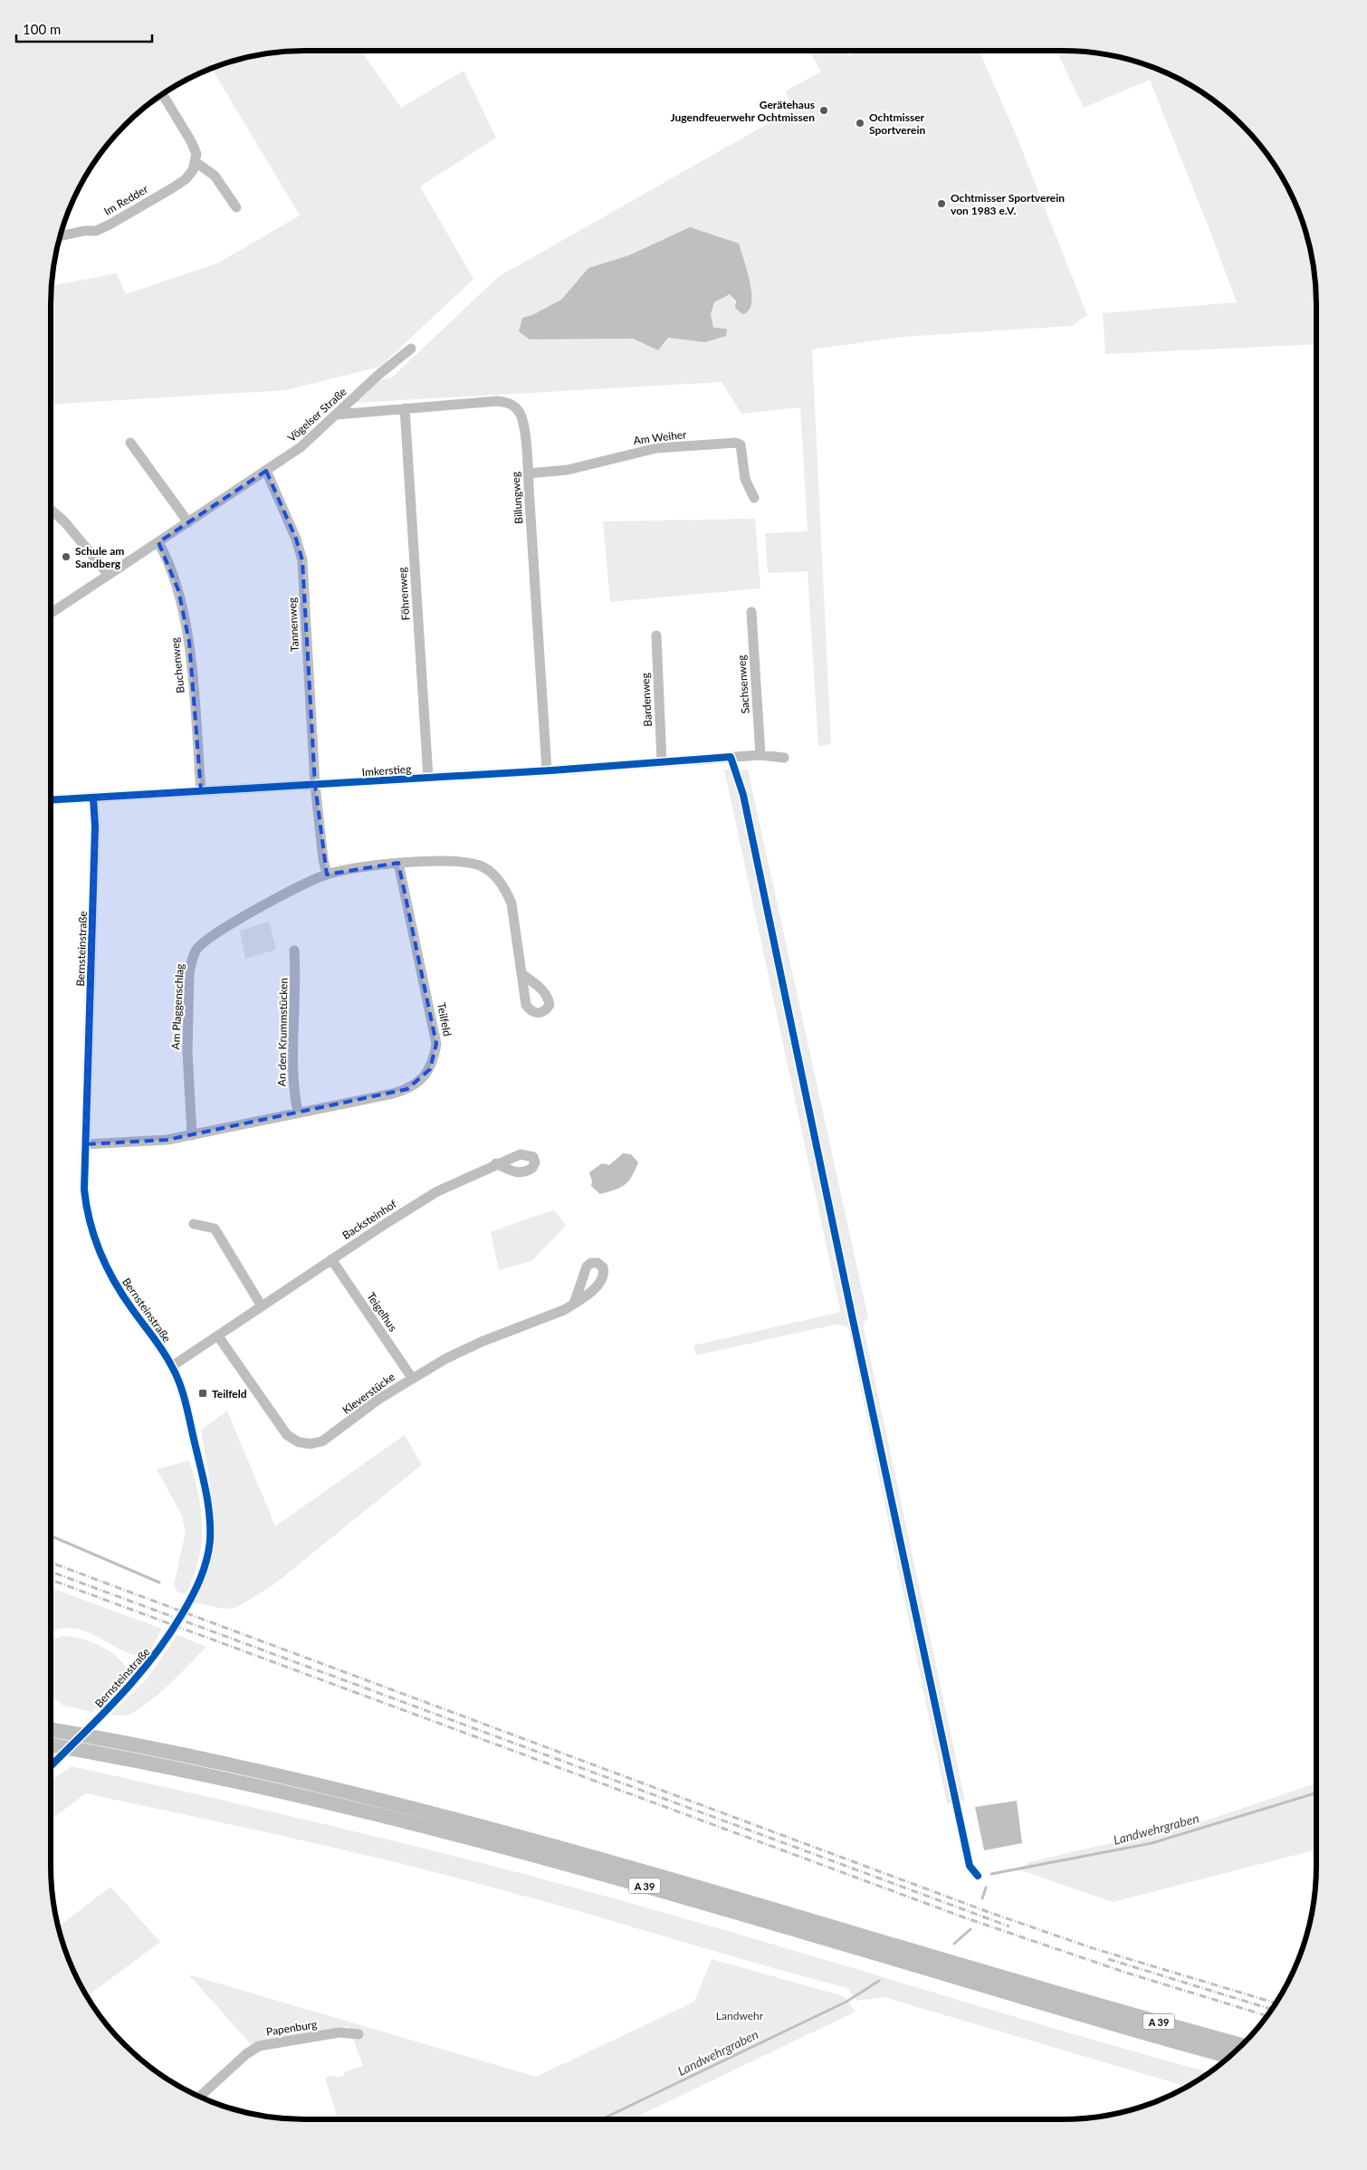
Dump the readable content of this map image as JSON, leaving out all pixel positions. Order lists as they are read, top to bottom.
{
  "streets": {
    "highway": ["A 39"],
    "street": [
      "Im Redder",
      "Vögelser Straße",
      "Am Weiher",
      "Billungweg",
      "Föhrenweg",
      "Tannenweg",
      "Buchenweg",
      "Sachsenweg",
      "Bardenweg",
      "Imkerstieg",
      "Bernsteinstraße",
      "Am Plaggenschlag",
      "Teilfeld",
      "An den Krummstücken",
      "Backsteinhof",
      "Teigelhus",
      "Kleverstücke",
      "Papenburg"
    ]
  },
  "crossings": [
    ["Vögelser Straße", "Billungweg"],
    ["Vögelser Straße", "Tannenweg"],
    ["Vögelser Straße", "Buchenweg"],
    ["Am Weiher", "Billungweg"],
    ["Billungweg", "Föhrenweg"],
    ["Billungweg", "Imkerstieg"],
    ["Föhrenweg", "Imkerstieg"],
    ["Tannenweg", "Imkerstieg"],
    ["Buchenweg", "Imkerstieg"],
    ["Sachsenweg", "Imkerstieg"],
    ["Bardenweg", "Imkerstieg"],
    ["Imkerstieg", "Bernsteinstraße"],
    ["Bernsteinstraße", "Teilfeld"],
    ["Bernsteinstraße", "Backsteinhof"],
    ["Am Plaggenschlag", "Teilfeld"],
    ["Teilfeld", "An den Krummstücken"],
    ["Backsteinhof", "Teigelhus"],
    ["Backsteinhof", "Kleverstücke"],
    ["Teigelhus", "Kleverstücke"]
  ],
  "water": ["Landwehrgraben"],
  "parks": ["Landwehr"],
  "places": {
    "other": [
      "Gerätehaus Jugendfeuerwehr Ochtmissen",
      "Ochtmisser Sportverein",
      "Ochtmisser Sportverein von 1983 e.V.",
      "Schule am Sandberg"
    ],
    "transit": ["Teilfeld"]
  },
  "scale_bar": "100 m"
}
